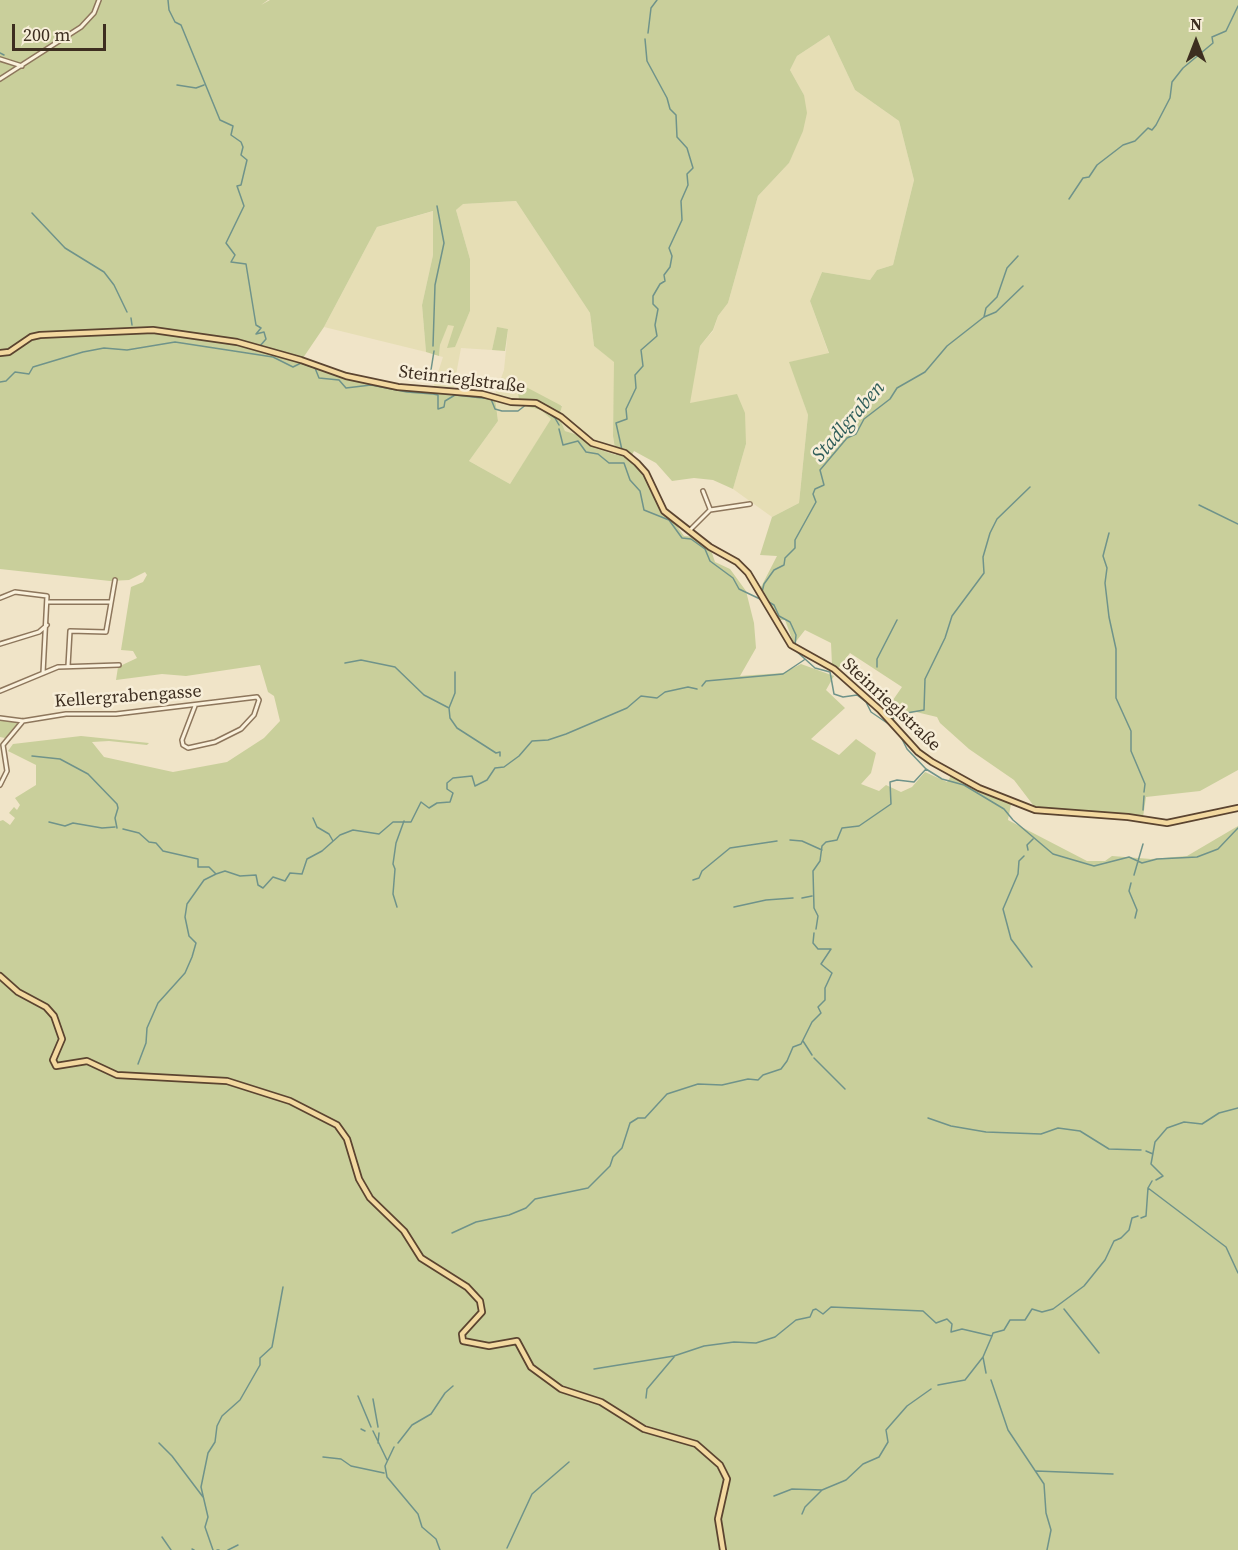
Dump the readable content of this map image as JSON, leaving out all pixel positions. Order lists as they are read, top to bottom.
{
  "streets": {
    "main road": ["Steinrieglstraße"],
    "street": ["Kellergrabengasse"]
  },
  "water": ["Stadlgraben"],
  "scale_bar": "200 m",
  "north": "top"
}
